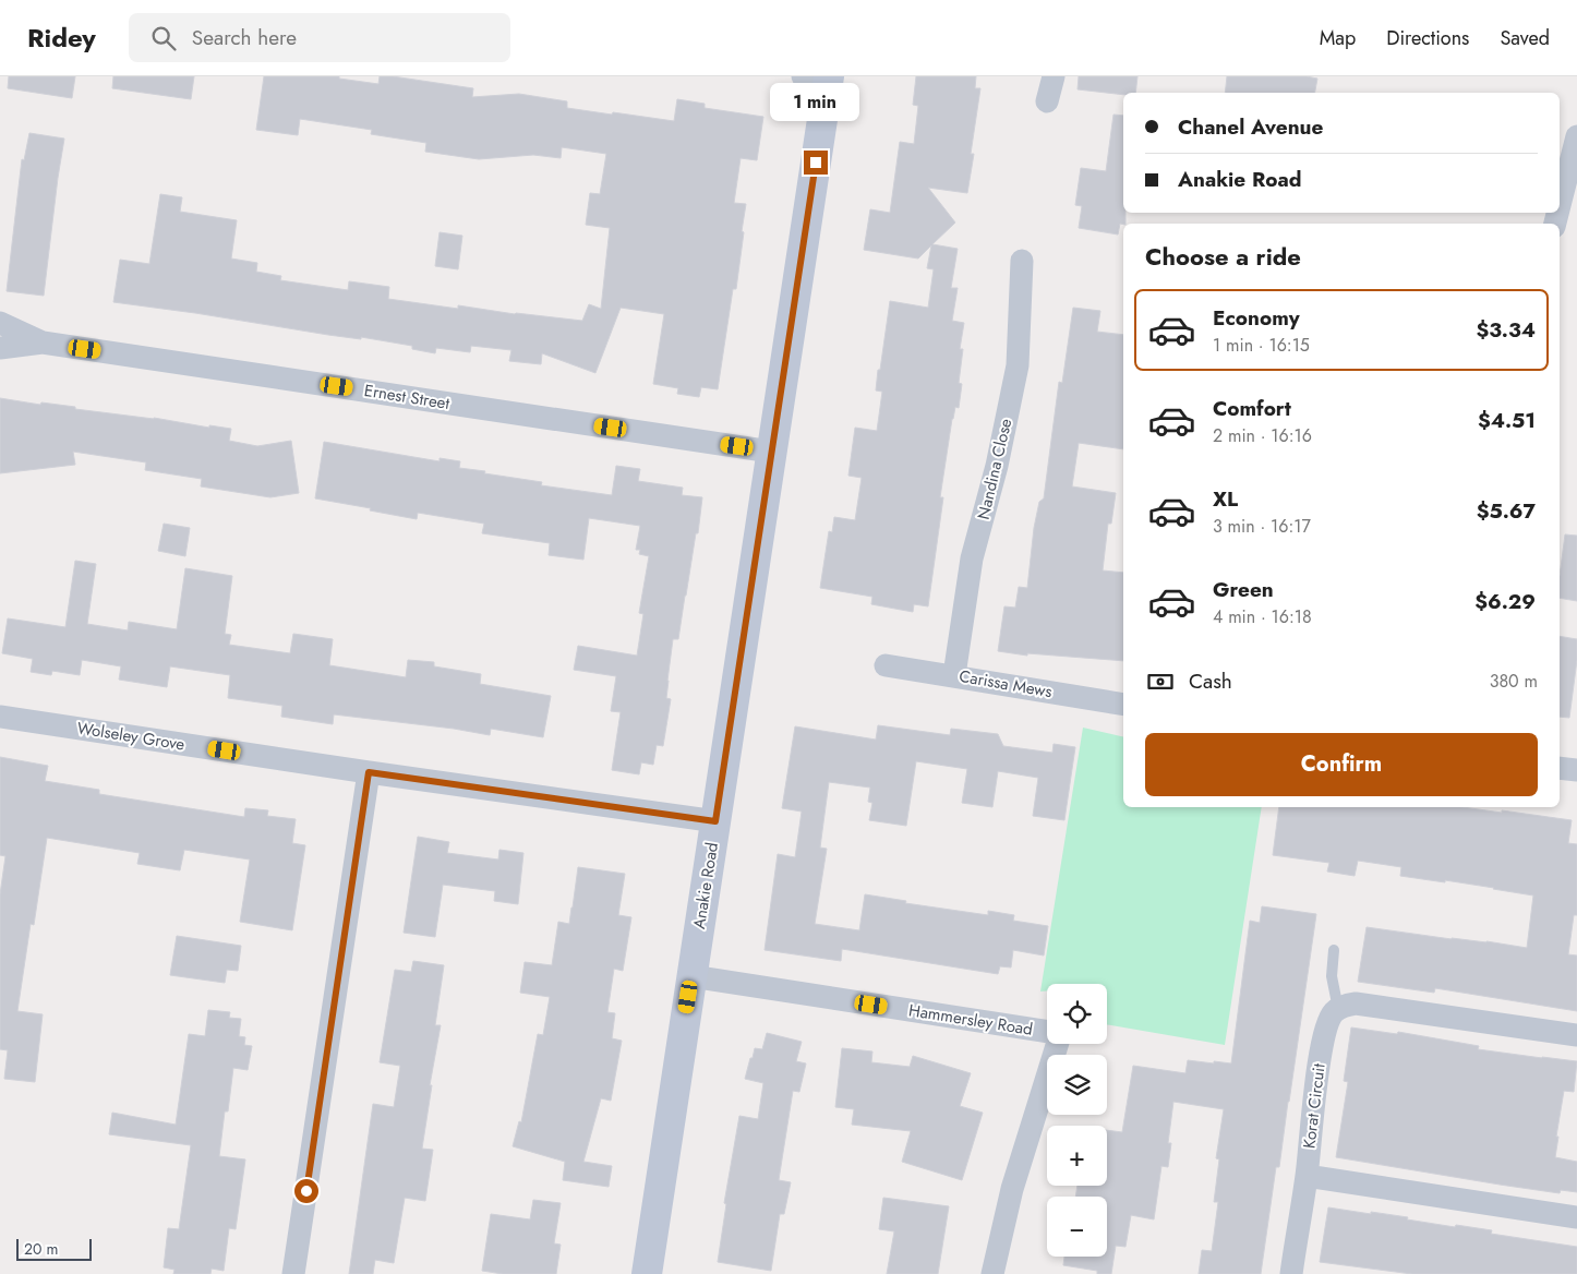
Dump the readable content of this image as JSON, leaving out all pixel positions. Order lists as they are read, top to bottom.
{
  "streets": {
    "main road": ["Anakie Road"],
    "street": [
      "Ernest Street",
      "Nandina Close",
      "Carissa Mews",
      "Wolseley Grove",
      "Hammersley Road",
      "Korat Circuit"
    ]
  },
  "crossings": [
    ["Ernest Street", "Anakie Road"],
    ["Nandina Close", "Carissa Mews"],
    ["Wolseley Grove", "Anakie Road"],
    ["Anakie Road", "Hammersley Road"]
  ],
  "scale_bar": "20 m",
  "page": {
    "header": "Ridey",
    "search": "Search here",
    "nav": ["Map", "Directions", "Saved"],
    "bubble": "1 min",
    "banner": ["Chanel Avenue", "Anakie Road"],
    "heading": "Choose a ride",
    "list": [
      {
        "name": "Economy",
        "note": "1 min · 16:15",
        "value": "$3.34"
      },
      {
        "name": "Comfort",
        "note": "2 min · 16:16",
        "value": "$4.51"
      },
      {
        "name": "XL",
        "note": "3 min · 16:17",
        "value": "$5.67"
      },
      {
        "name": "Green",
        "note": "4 min · 16:18",
        "value": "$6.29"
      }
    ],
    "pay": ["Cash", "380 m"],
    "buttons": "Confirm",
    "map_buttons": ["+", "−"],
    "scale": "20 m"
  }
}
